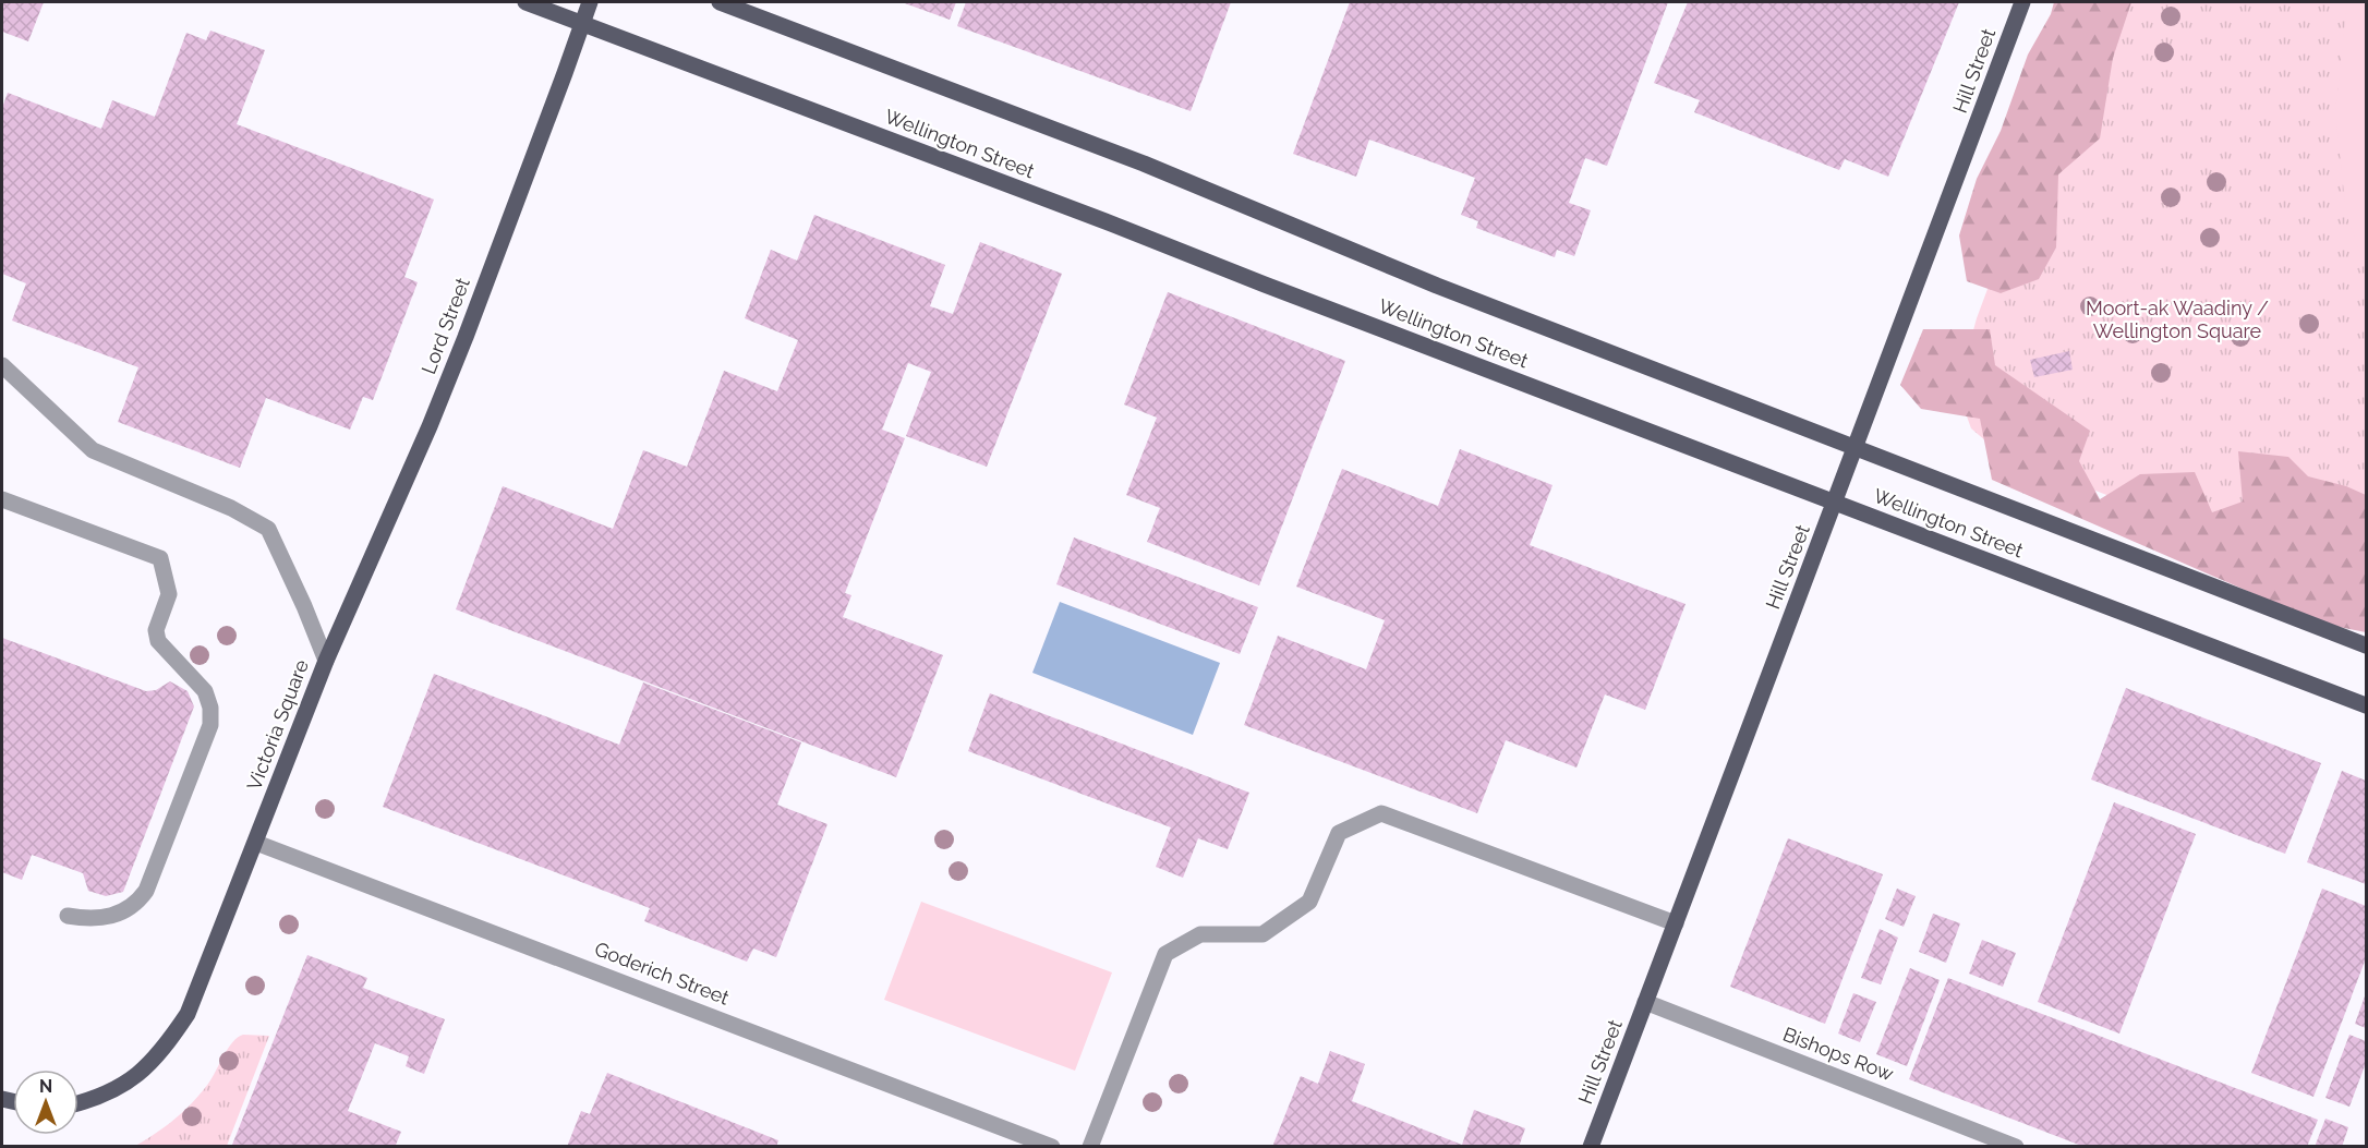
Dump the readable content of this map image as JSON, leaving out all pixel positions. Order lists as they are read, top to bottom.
{
  "streets": {
    "main road": [
      "Hill Street",
      "Wellington Street",
      "Lord Street",
      "Victoria Square"
    ],
    "street": ["Goderich Street", "Bishops Row"]
  },
  "crossings": [
    ["Hill Street", "Wellington Street"],
    ["Hill Street", "Bishops Row"],
    ["Wellington Street", "Lord Street"],
    ["Lord Street", "Victoria Square"],
    ["Victoria Square", "Goderich Street"]
  ],
  "parks": ["Moort-ak Waadiny / Wellington Square"],
  "north": "top"
}
